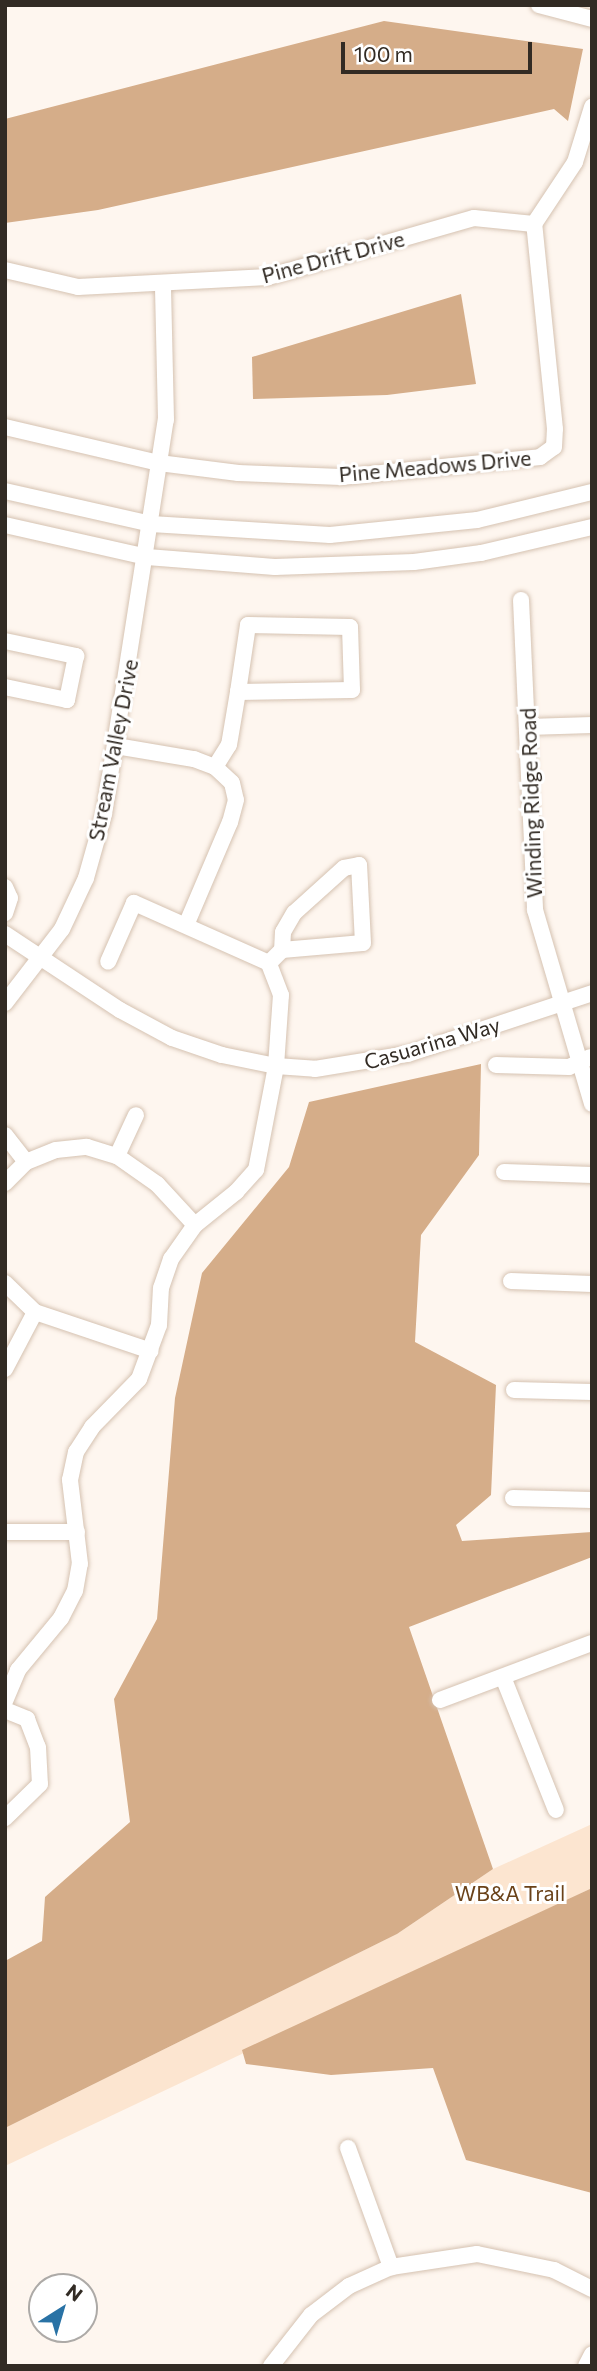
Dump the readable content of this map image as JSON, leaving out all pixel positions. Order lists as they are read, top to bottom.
{
  "streets": {
    "street": [
      "Pine Drift Drive",
      "Pine Meadows Drive",
      "Stream Valley Drive",
      "Winding Ridge Road",
      "Casuarina Way"
    ]
  },
  "crossings": [
    ["Pine Drift Drive", "Pine Meadows Drive"],
    ["Pine Drift Drive", "Stream Valley Drive"],
    ["Pine Meadows Drive", "Stream Valley Drive"],
    ["Stream Valley Drive", "Casuarina Way"],
    ["Winding Ridge Road", "Casuarina Way"]
  ],
  "parks": ["WB&A Trail"],
  "scale_bar": "100 m",
  "north": "top right"
}
